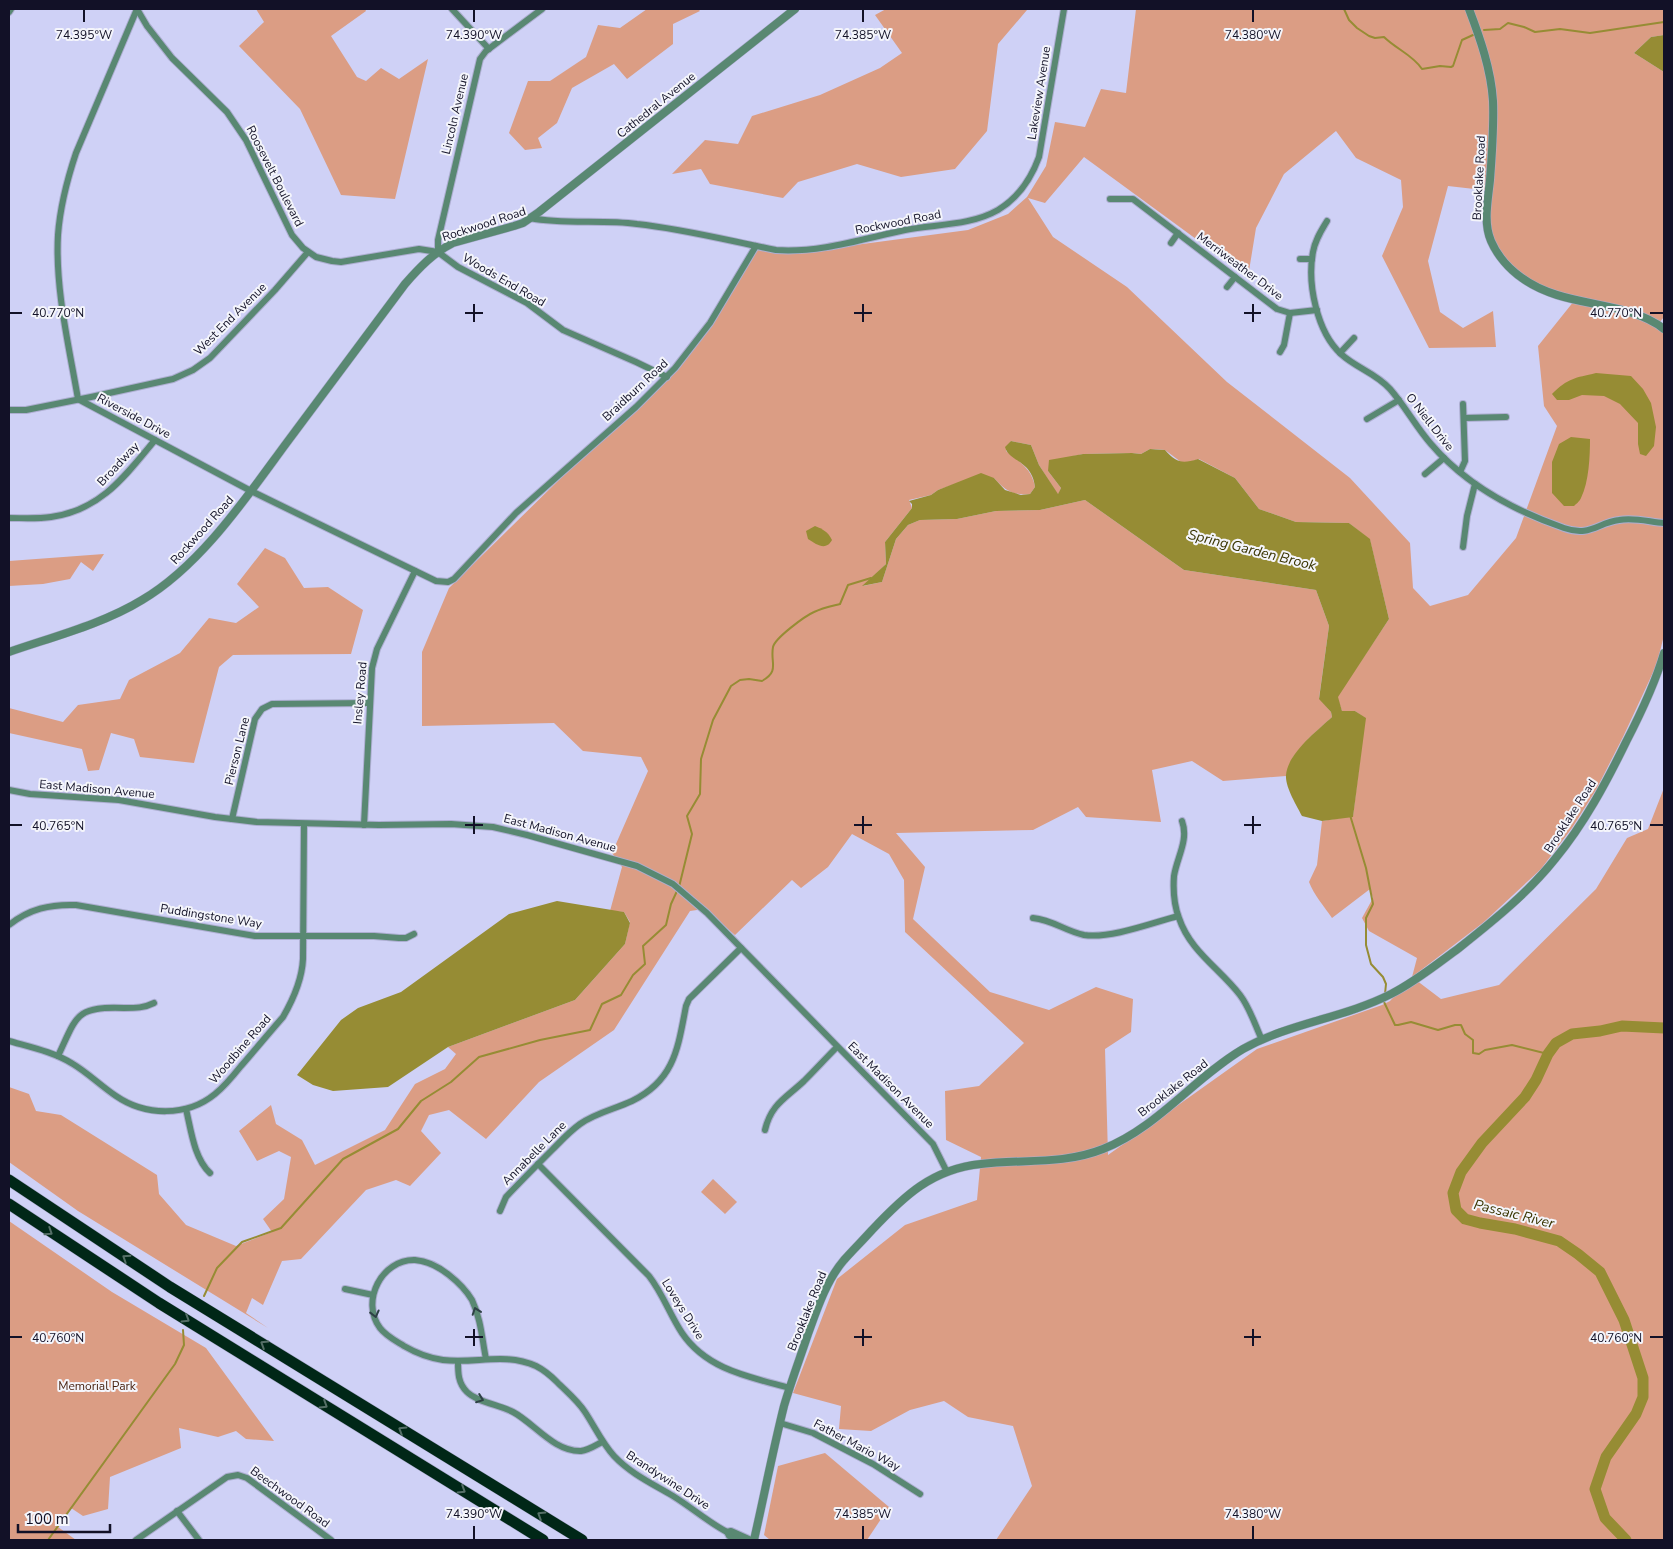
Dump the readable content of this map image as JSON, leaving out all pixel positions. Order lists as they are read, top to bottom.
{
  "streets": {
    "street": [
      "Lakeview Avenue",
      "Cathedral Avenue",
      "Lincoln Avenue",
      "Roosevelt Boulevard",
      "Brooklake Road",
      "Rockwood Road",
      "Merriweather Drive",
      "Woods End Road",
      "West End Avenue",
      "Braidburn Road",
      "Riverside Drive",
      "O Niell Drive",
      "Broadway",
      "Insley Road",
      "Pierson Lane",
      "East Madison Avenue",
      "Puddingstone Way",
      "Woodbine Road",
      "Annabelle Lane",
      "Loveys Drive",
      "Father Mario Way",
      "Brandywine Drive",
      "Beechwood Road"
    ]
  },
  "crossings": [
    ["Lakeview Avenue", "Rockwood Road"],
    ["Cathedral Avenue", "Rockwood Road"],
    ["Lincoln Avenue", "Roosevelt Boulevard"],
    ["Lincoln Avenue", "Rockwood Road"],
    ["Lincoln Avenue", "Woods End Road"],
    ["Roosevelt Boulevard", "Rockwood Road"],
    ["Roosevelt Boulevard", "Woods End Road"],
    ["Roosevelt Boulevard", "West End Avenue"],
    ["Roosevelt Boulevard", "Riverside Drive"],
    ["Brooklake Road", "East Madison Avenue"],
    ["Brooklake Road", "Loveys Drive"],
    ["Brooklake Road", "Father Mario Way"],
    ["Brooklake Road", "Brandywine Drive"],
    ["Rockwood Road", "Woods End Road"],
    ["Rockwood Road", "Braidburn Road"],
    ["Rockwood Road", "Riverside Drive"],
    ["Woods End Road", "Braidburn Road"],
    ["West End Avenue", "Riverside Drive"],
    ["Braidburn Road", "Riverside Drive"],
    ["Riverside Drive", "Broadway"],
    ["Riverside Drive", "Insley Road"],
    ["Insley Road", "Pierson Lane"],
    ["Insley Road", "East Madison Avenue"],
    ["Pierson Lane", "East Madison Avenue"],
    ["East Madison Avenue", "Woodbine Road"],
    ["East Madison Avenue", "Annabelle Lane"],
    ["Puddingstone Way", "Woodbine Road"],
    ["Annabelle Lane", "Loveys Drive"]
  ],
  "water": ["Spring Garden Brook", "Passaic River"],
  "parks": ["Memorial Park"],
  "scale_bar": "100 m",
  "coordinates": [
    "74.395°W",
    "74.390°W",
    "74.385°W",
    "74.380°W",
    "40.770°N",
    "40.765°N",
    "40.760°N"
  ]
}
